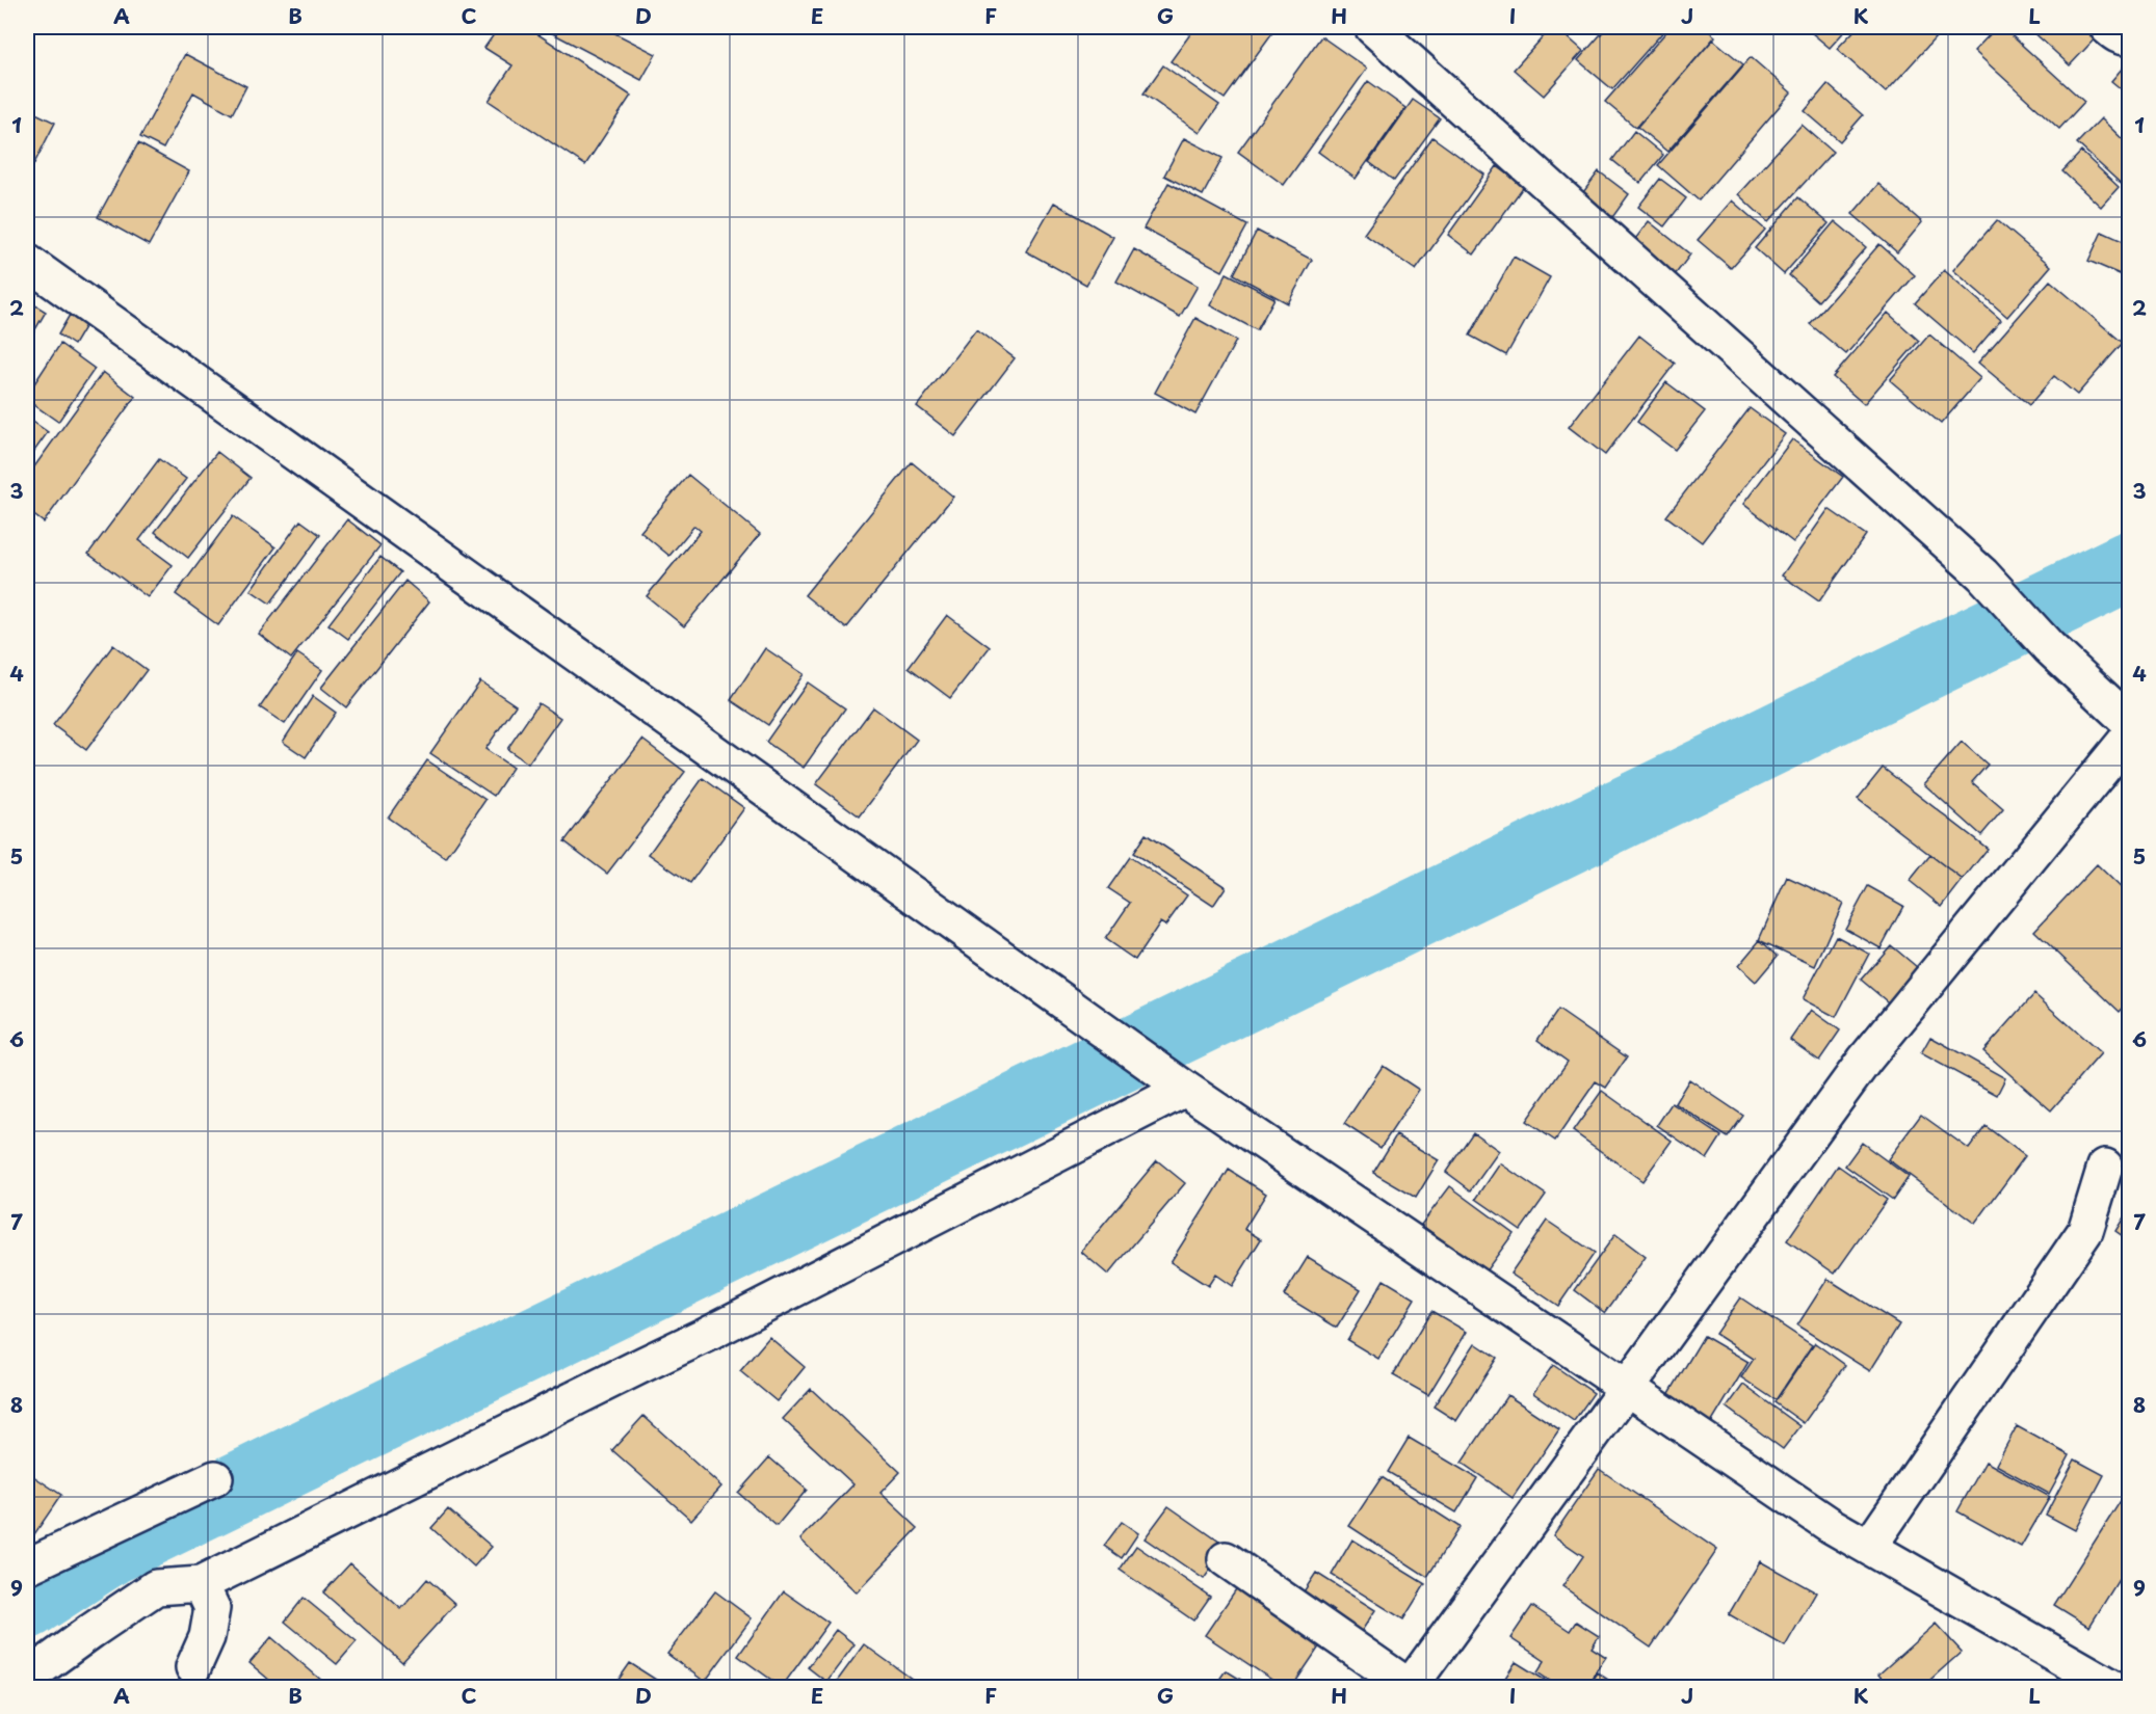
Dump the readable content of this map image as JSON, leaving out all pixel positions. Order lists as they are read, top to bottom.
{
  "grid": {
    "columns": [
      "A",
      "B",
      "C",
      "D",
      "E",
      "F",
      "G",
      "H",
      "I",
      "J",
      "K",
      "L"
    ],
    "rows": [
      "1",
      "2",
      "3",
      "4",
      "5",
      "6",
      "7",
      "8",
      "9"
    ]
  }
}
